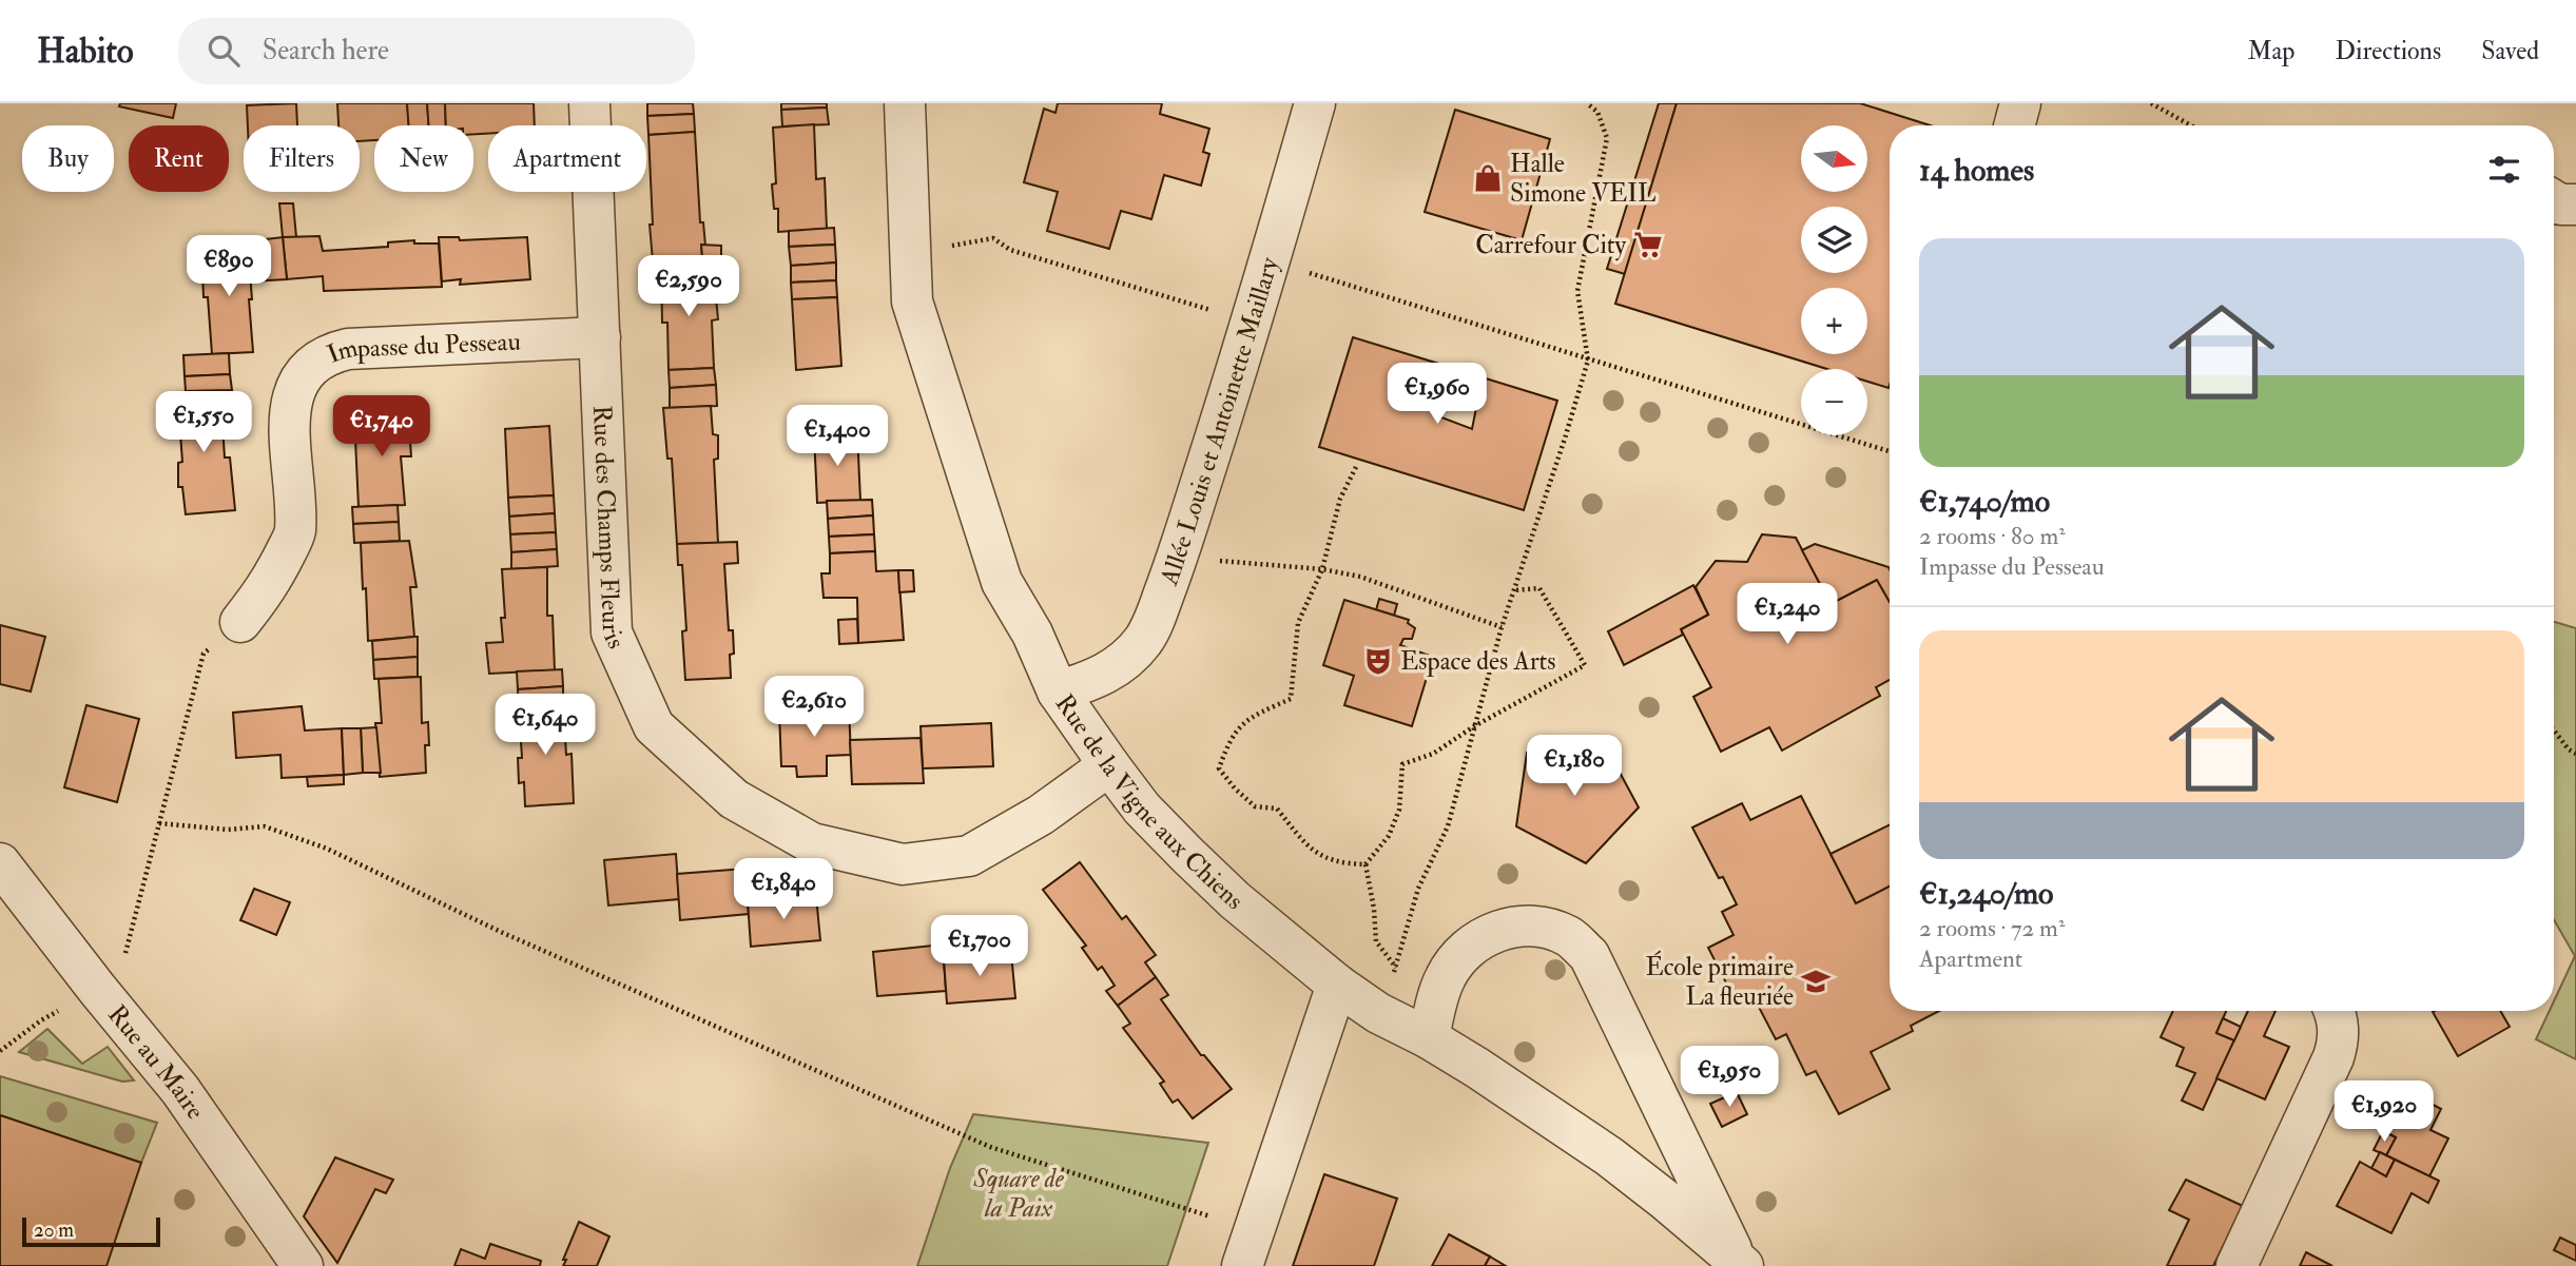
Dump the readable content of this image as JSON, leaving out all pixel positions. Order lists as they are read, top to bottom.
{
  "streets": {
    "street": [
      "Impasse du Pesseau",
      "Allée Louis et Antoinette Maillary",
      "Rue des Champs Fleuris",
      "Rue de la Vigne aux Chiens",
      "Rue au Maire"
    ]
  },
  "crossings": [
    ["Impasse du Pesseau", "Rue des Champs Fleuris"],
    ["Allée Louis et Antoinette Maillary", "Rue de la Vigne aux Chiens"],
    ["Rue des Champs Fleuris", "Rue de la Vigne aux Chiens"]
  ],
  "parks": ["Square de la Paix"],
  "places": {
    "shop": ["Halle Simone VEIL"],
    "supermarket": ["Carrefour City"],
    "theatre": ["Espace des Arts"],
    "school or university": ["École primaire La fleuriée"]
  },
  "scale_bar": "20 m",
  "north": "right",
  "page": {
    "header": "Habito",
    "search": "Search here",
    "nav": ["Map", "Directions", "Saved"],
    "map_buttons": ["+", "−"],
    "chip": [
      "Buy",
      "Rent",
      "Filters",
      "New",
      "Apartment"
    ],
    "heading": "14 homes",
    "list": [
      {
        "name": "€1,740/mo",
        "note": "2 rooms · 80 m² · Impasse du Pesseau"
      },
      {
        "name": "€1,240/mo",
        "note": "2 rooms · 72 m² · Apartment"
      }
    ],
    "price": [
      "€890",
      "€2,590",
      "€1,960",
      "€1,550",
      "€1,740",
      "€1,400",
      "€1,240",
      "€2,610",
      "€1,640",
      "€1,180",
      "€1,840",
      "€1,700",
      "€1,950",
      "€1,920"
    ],
    "scale": "20 m"
  }
}
